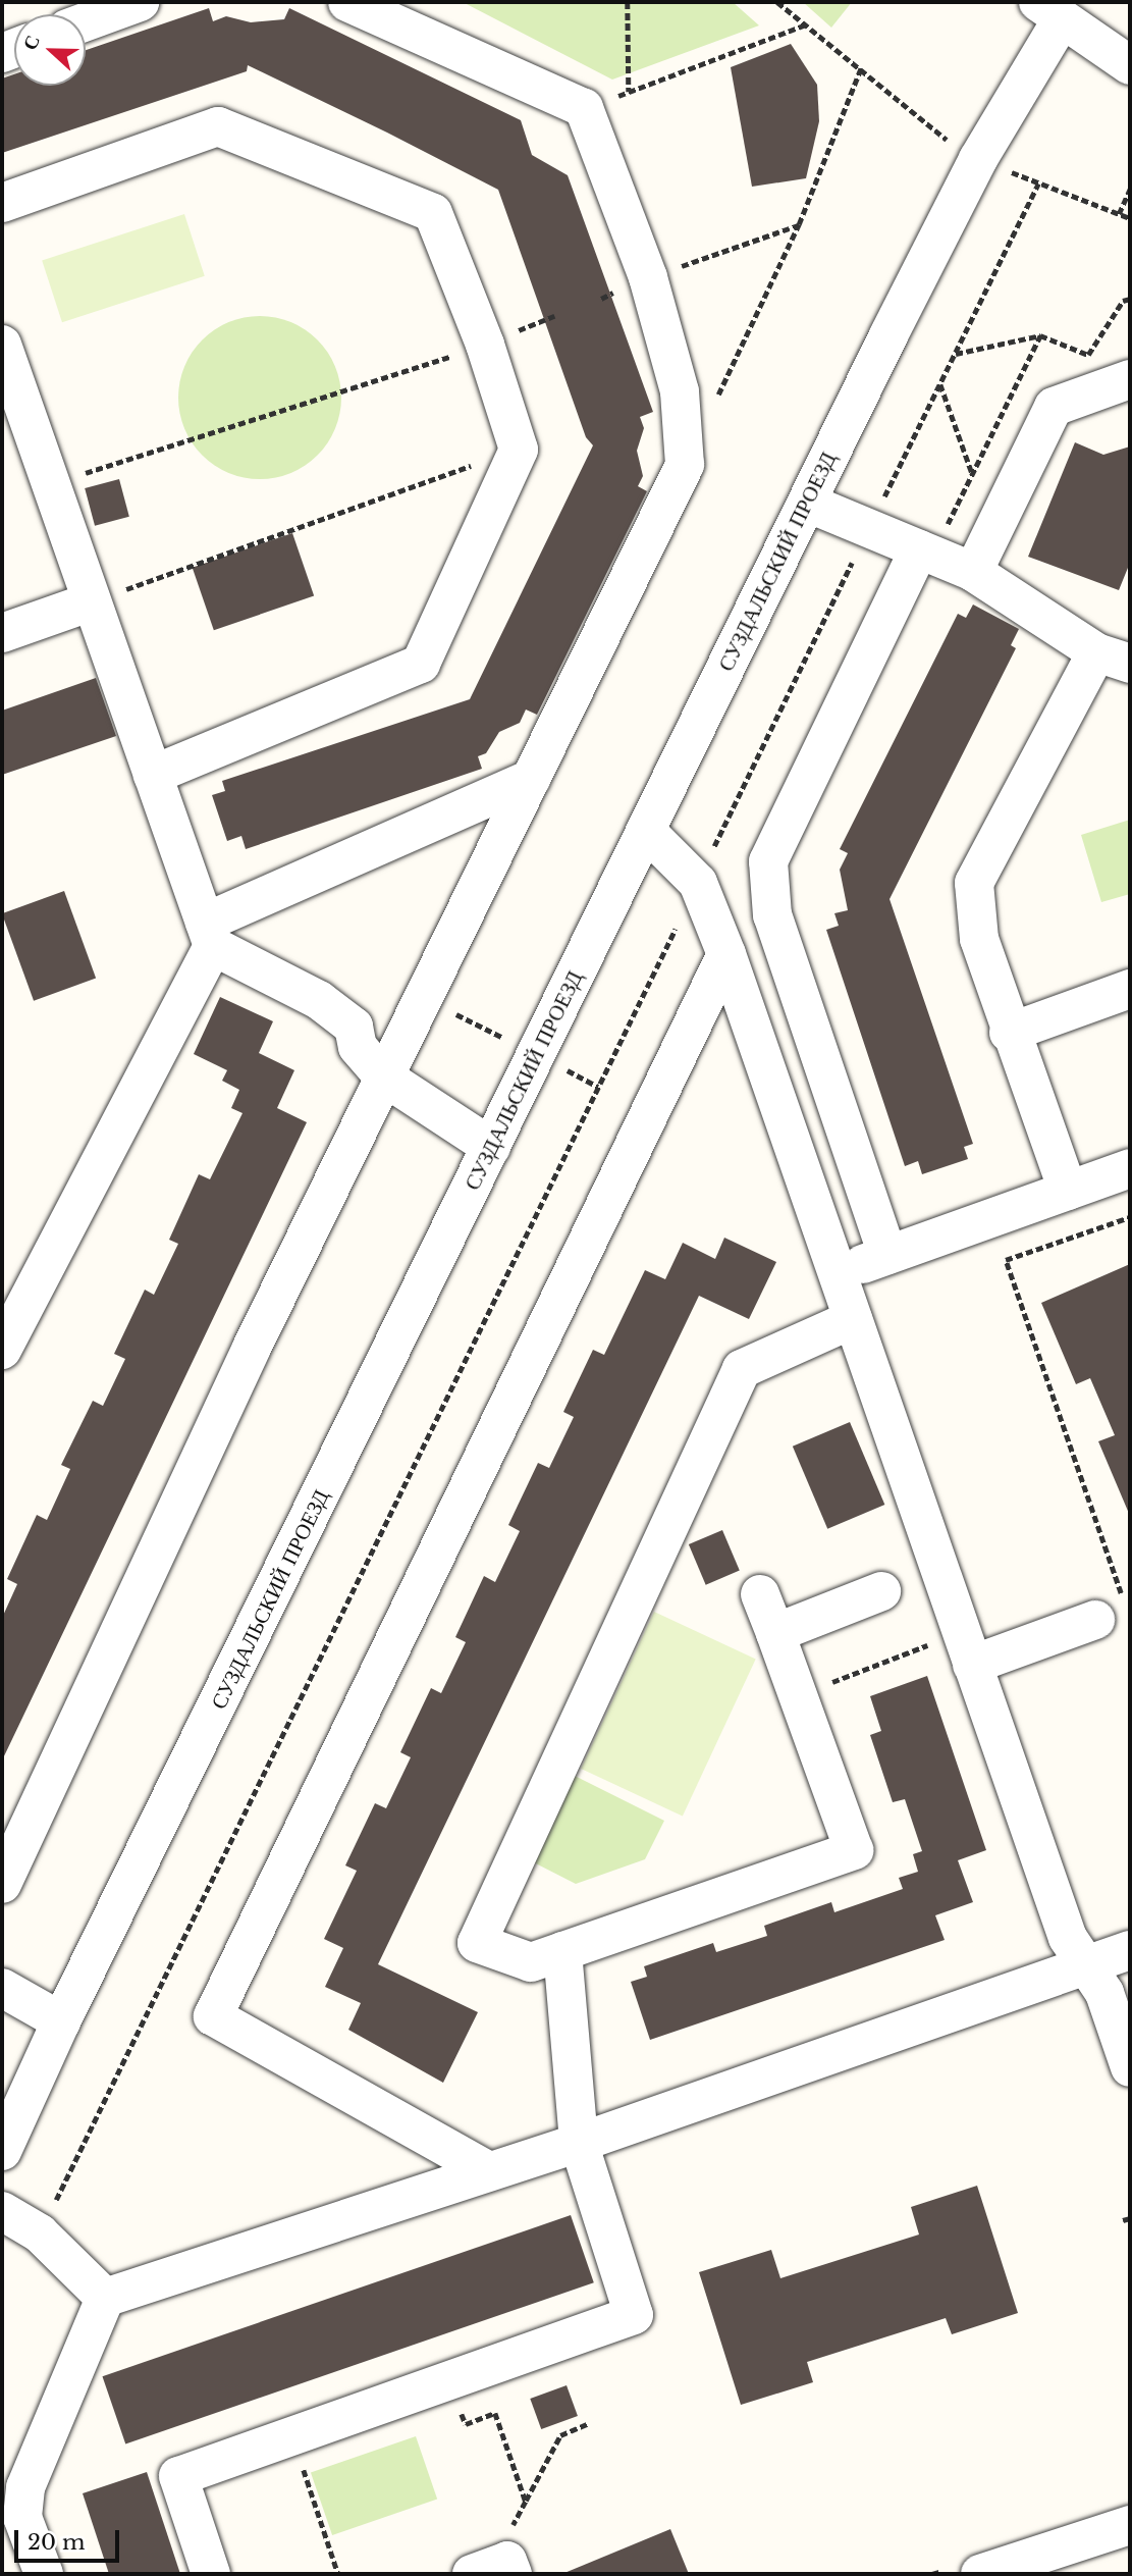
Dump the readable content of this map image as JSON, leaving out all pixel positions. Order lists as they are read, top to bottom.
{
  "streets": {
    "street": ["СУЗДАЛЬСКИЙ ПРОЕЗД"]
  },
  "scale_bar": "20 m",
  "north": "left"
}
